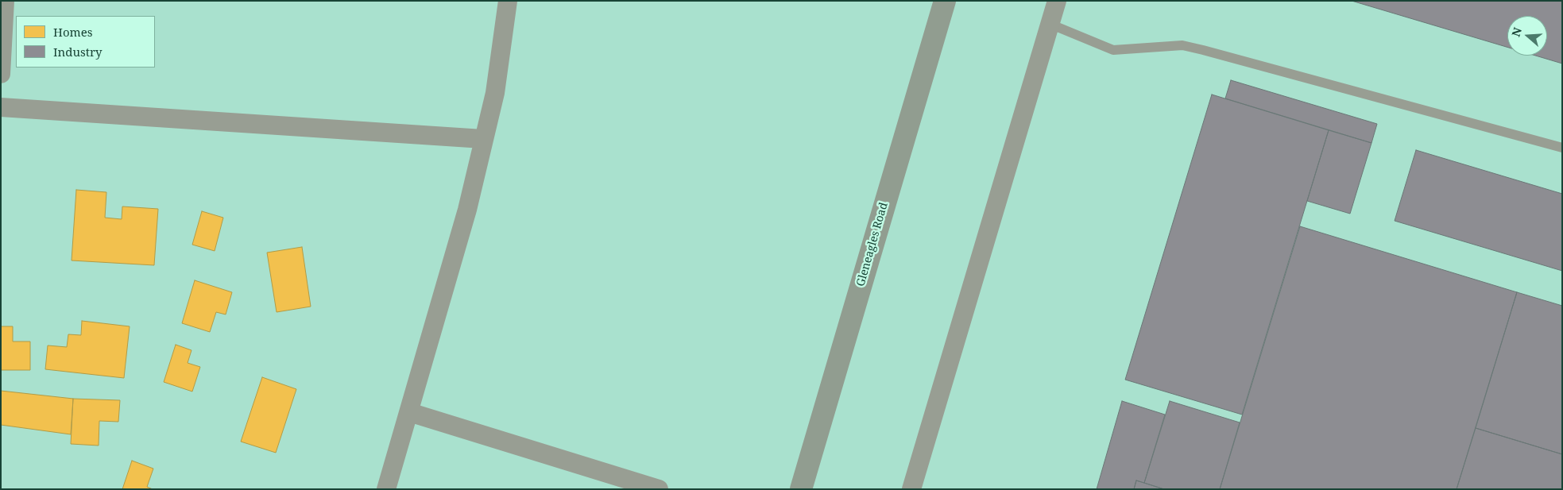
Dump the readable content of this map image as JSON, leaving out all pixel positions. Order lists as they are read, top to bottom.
{
  "streets": {
    "street": ["Gleneagles Road"]
  },
  "legend": ["Homes", "Industry"],
  "north": "left"
}
